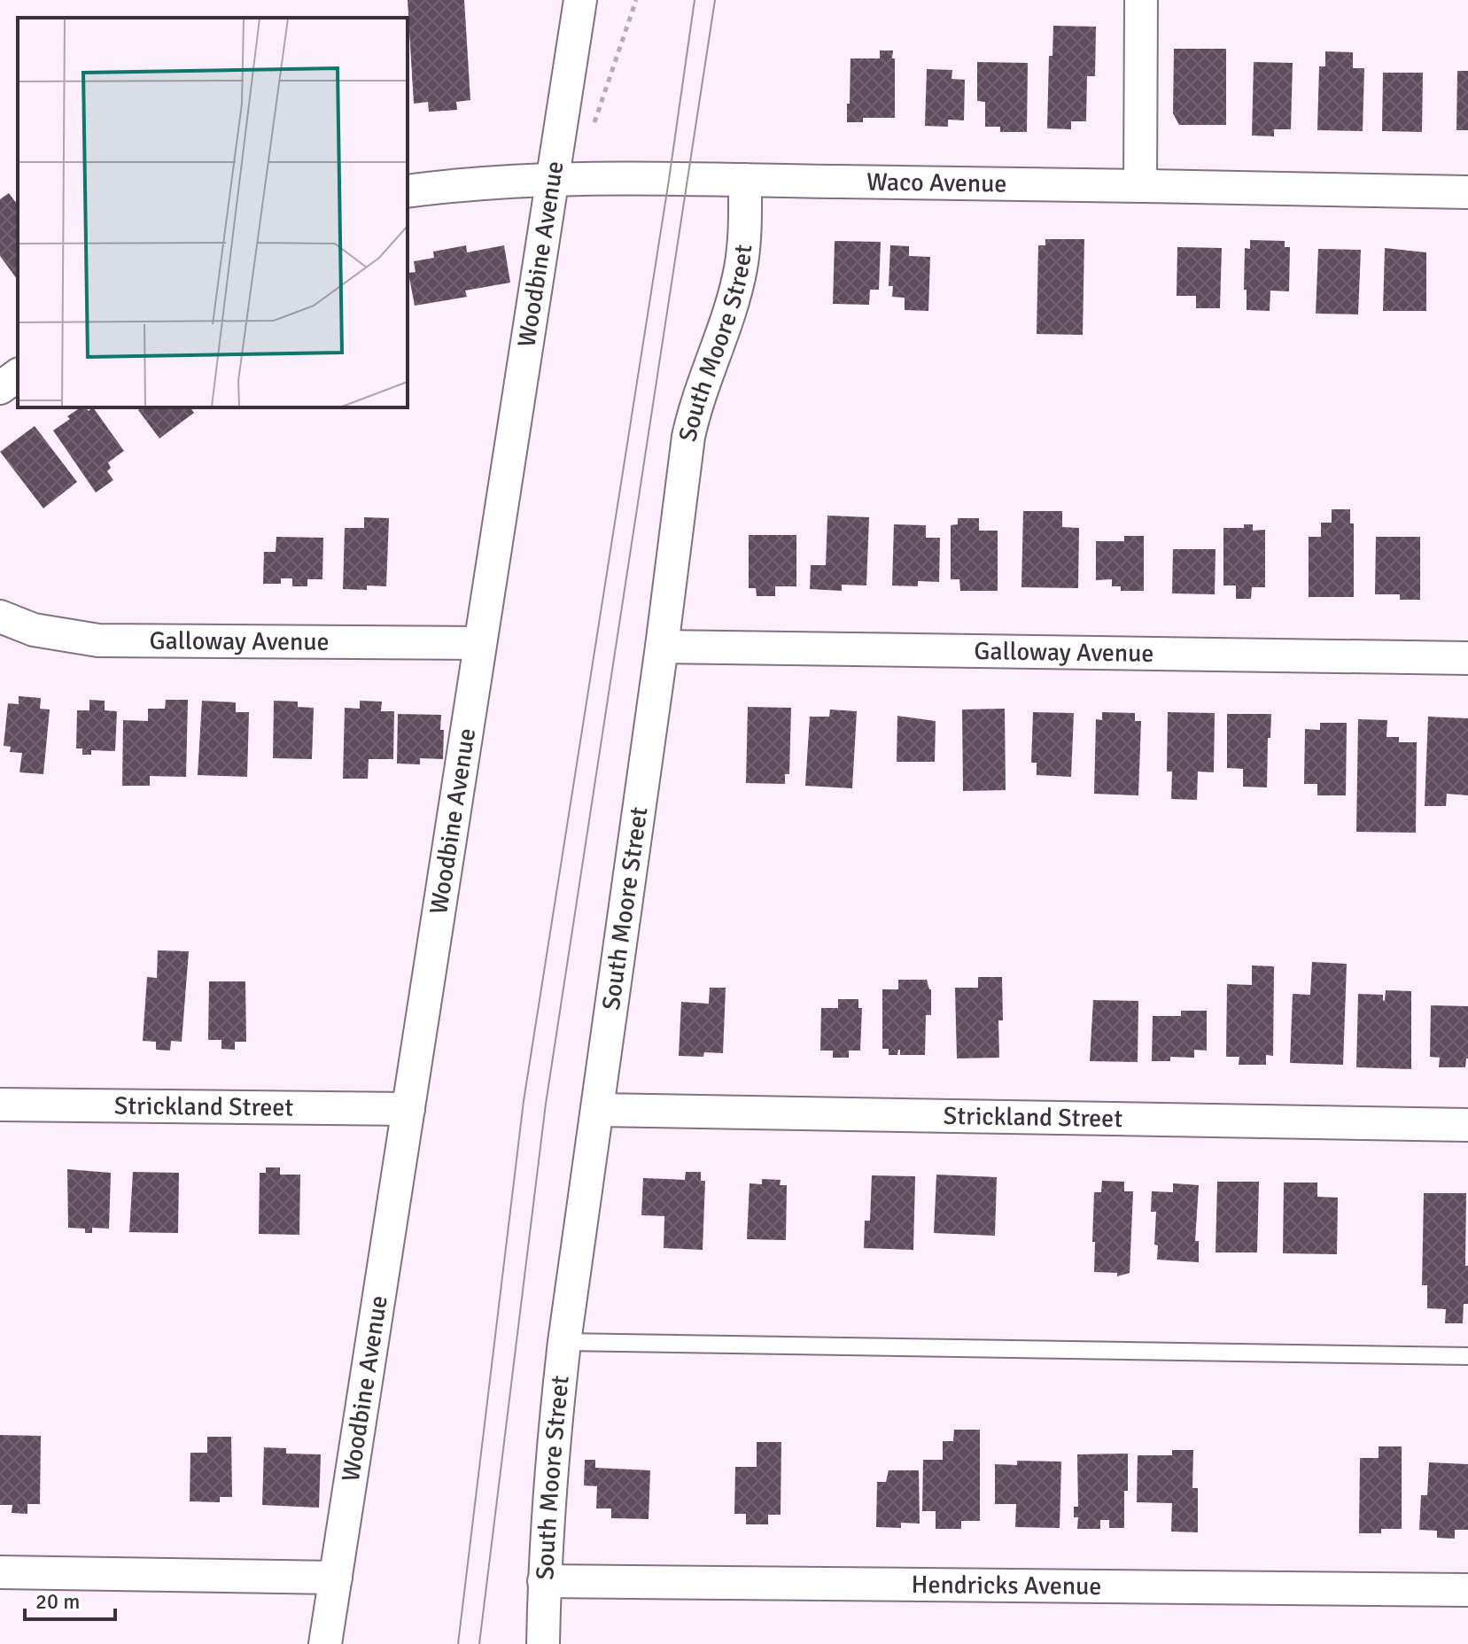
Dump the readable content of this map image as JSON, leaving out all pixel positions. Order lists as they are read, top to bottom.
{
  "streets": {
    "street": [
      "Waco Avenue",
      "Woodbine Avenue",
      "South Moore Street",
      "Galloway Avenue",
      "Strickland Street",
      "Hendricks Avenue"
    ]
  },
  "crossings": [
    ["Waco Avenue", "Woodbine Avenue"],
    ["Waco Avenue", "South Moore Street"],
    ["Woodbine Avenue", "Galloway Avenue"],
    ["Woodbine Avenue", "Strickland Street"],
    ["South Moore Street", "Galloway Avenue"],
    ["South Moore Street", "Strickland Street"],
    ["South Moore Street", "Hendricks Avenue"]
  ],
  "scale_bar": "20 m"
}
